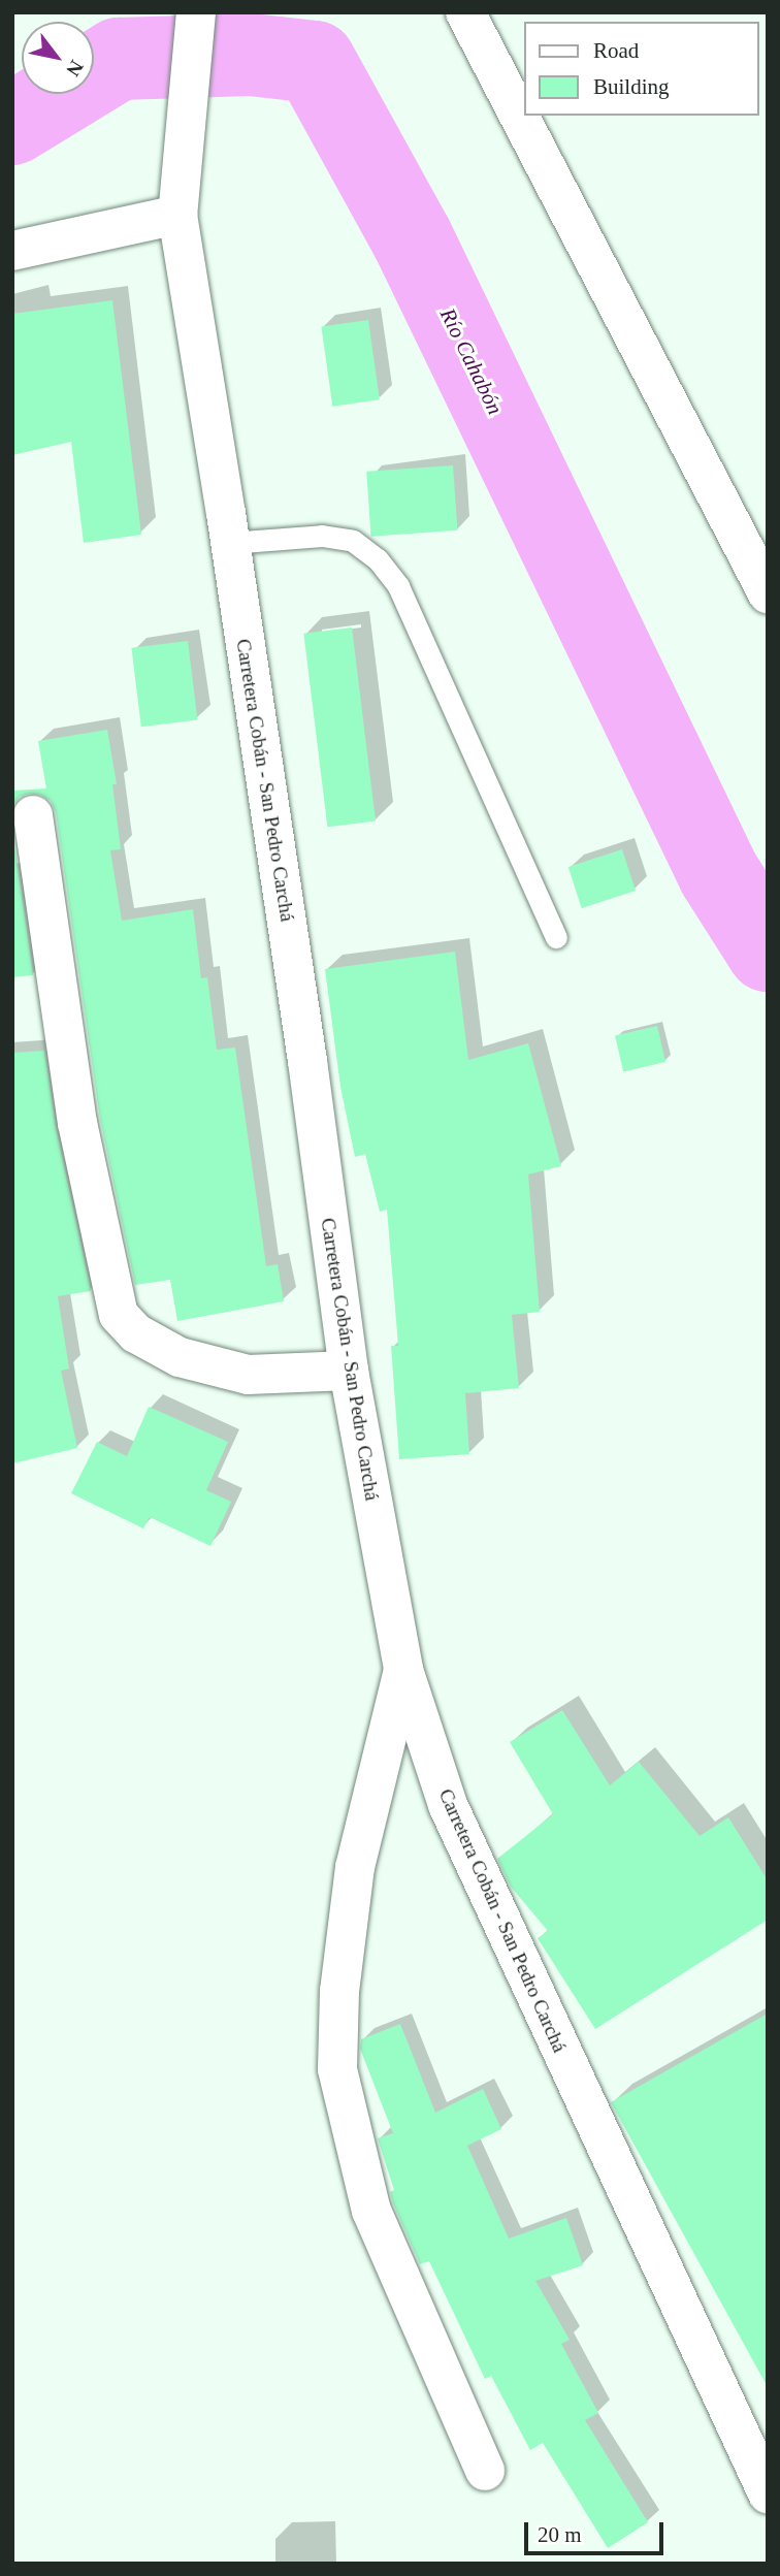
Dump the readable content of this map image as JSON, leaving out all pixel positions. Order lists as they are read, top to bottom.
{
  "streets": {
    "main road": ["Carretera Cobán - San Pedro Carchá"]
  },
  "water": ["Río Cahabón"],
  "legend": ["Road", "Building"],
  "scale_bar": "20 m",
  "north": "bottom right"
}
